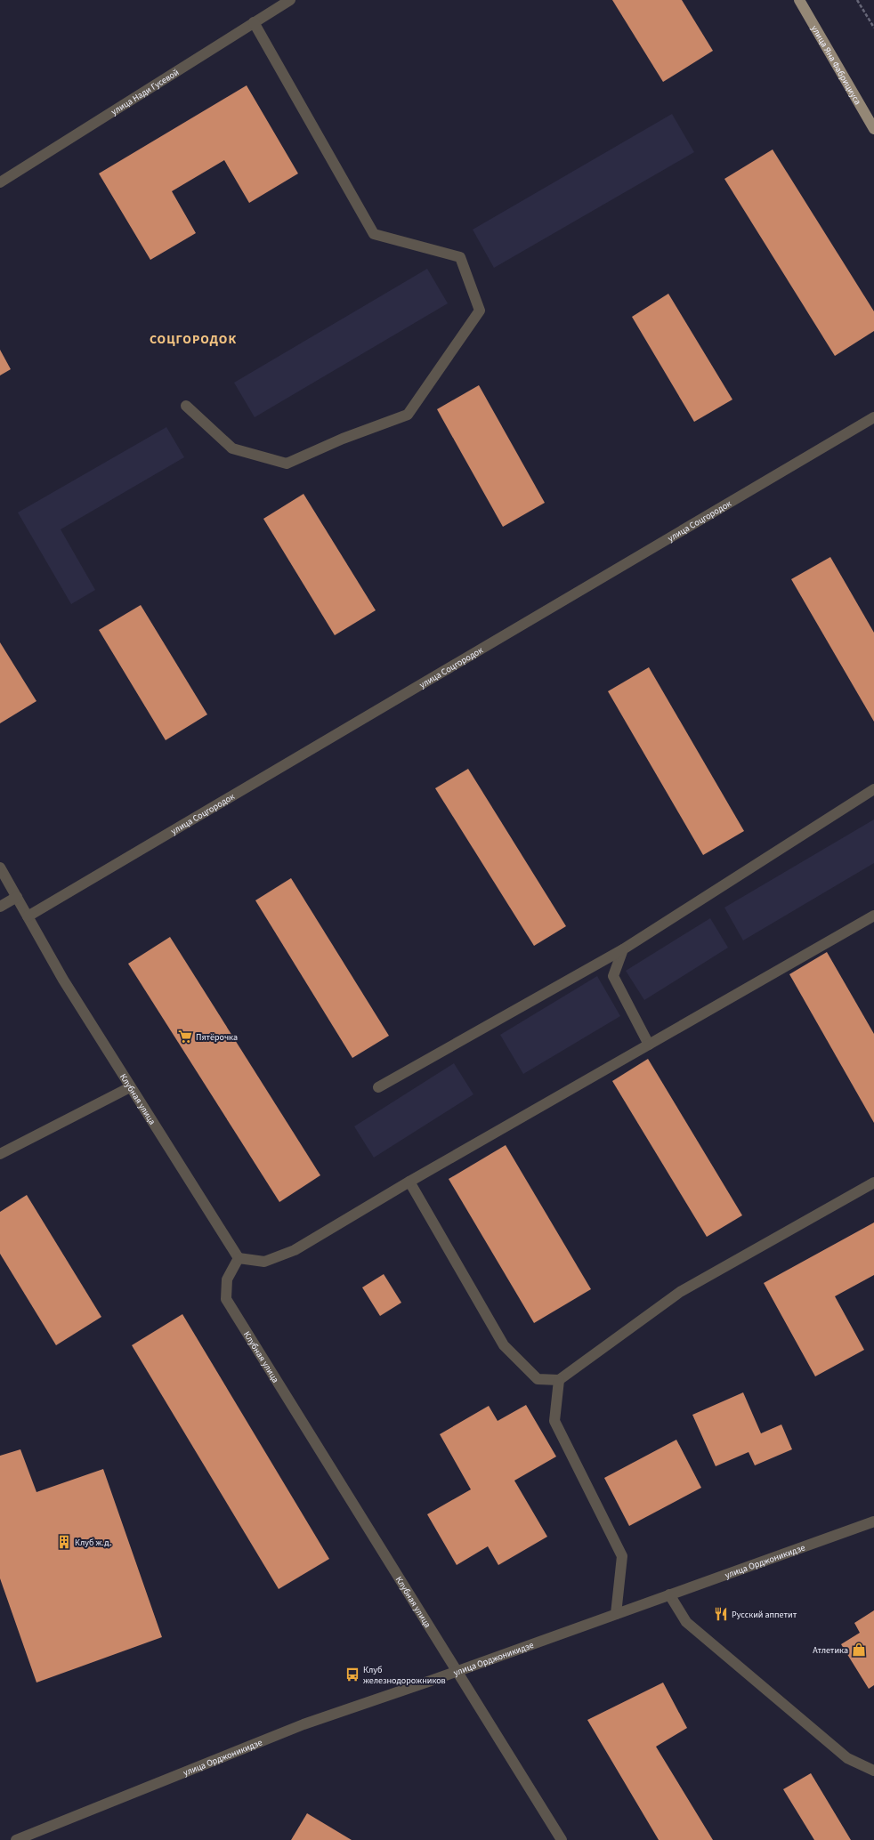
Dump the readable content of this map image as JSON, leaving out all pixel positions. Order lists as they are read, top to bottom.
{
  "streets": {
    "main road": ["улица Яна Фабрициуса"],
    "street": [
      "улица Нади Гусевой",
      "улица Соцгородок",
      "Клубная улица",
      "улица Орджоникидзе"
    ]
  },
  "crossings": [
    ["улица Соцгородок", "Клубная улица"],
    ["Клубная улица", "улица Орджоникидзе"]
  ],
  "districts": ["СОЦГОРОДОК"],
  "places": {
    "supermarket": ["Пятёрочка"],
    "building": ["Клуб ж.д."],
    "restaurant": ["Русский аппетит"],
    "shop": ["Атлетика"],
    "bus stop": ["Клуб железнодорожников"]
  }
}
